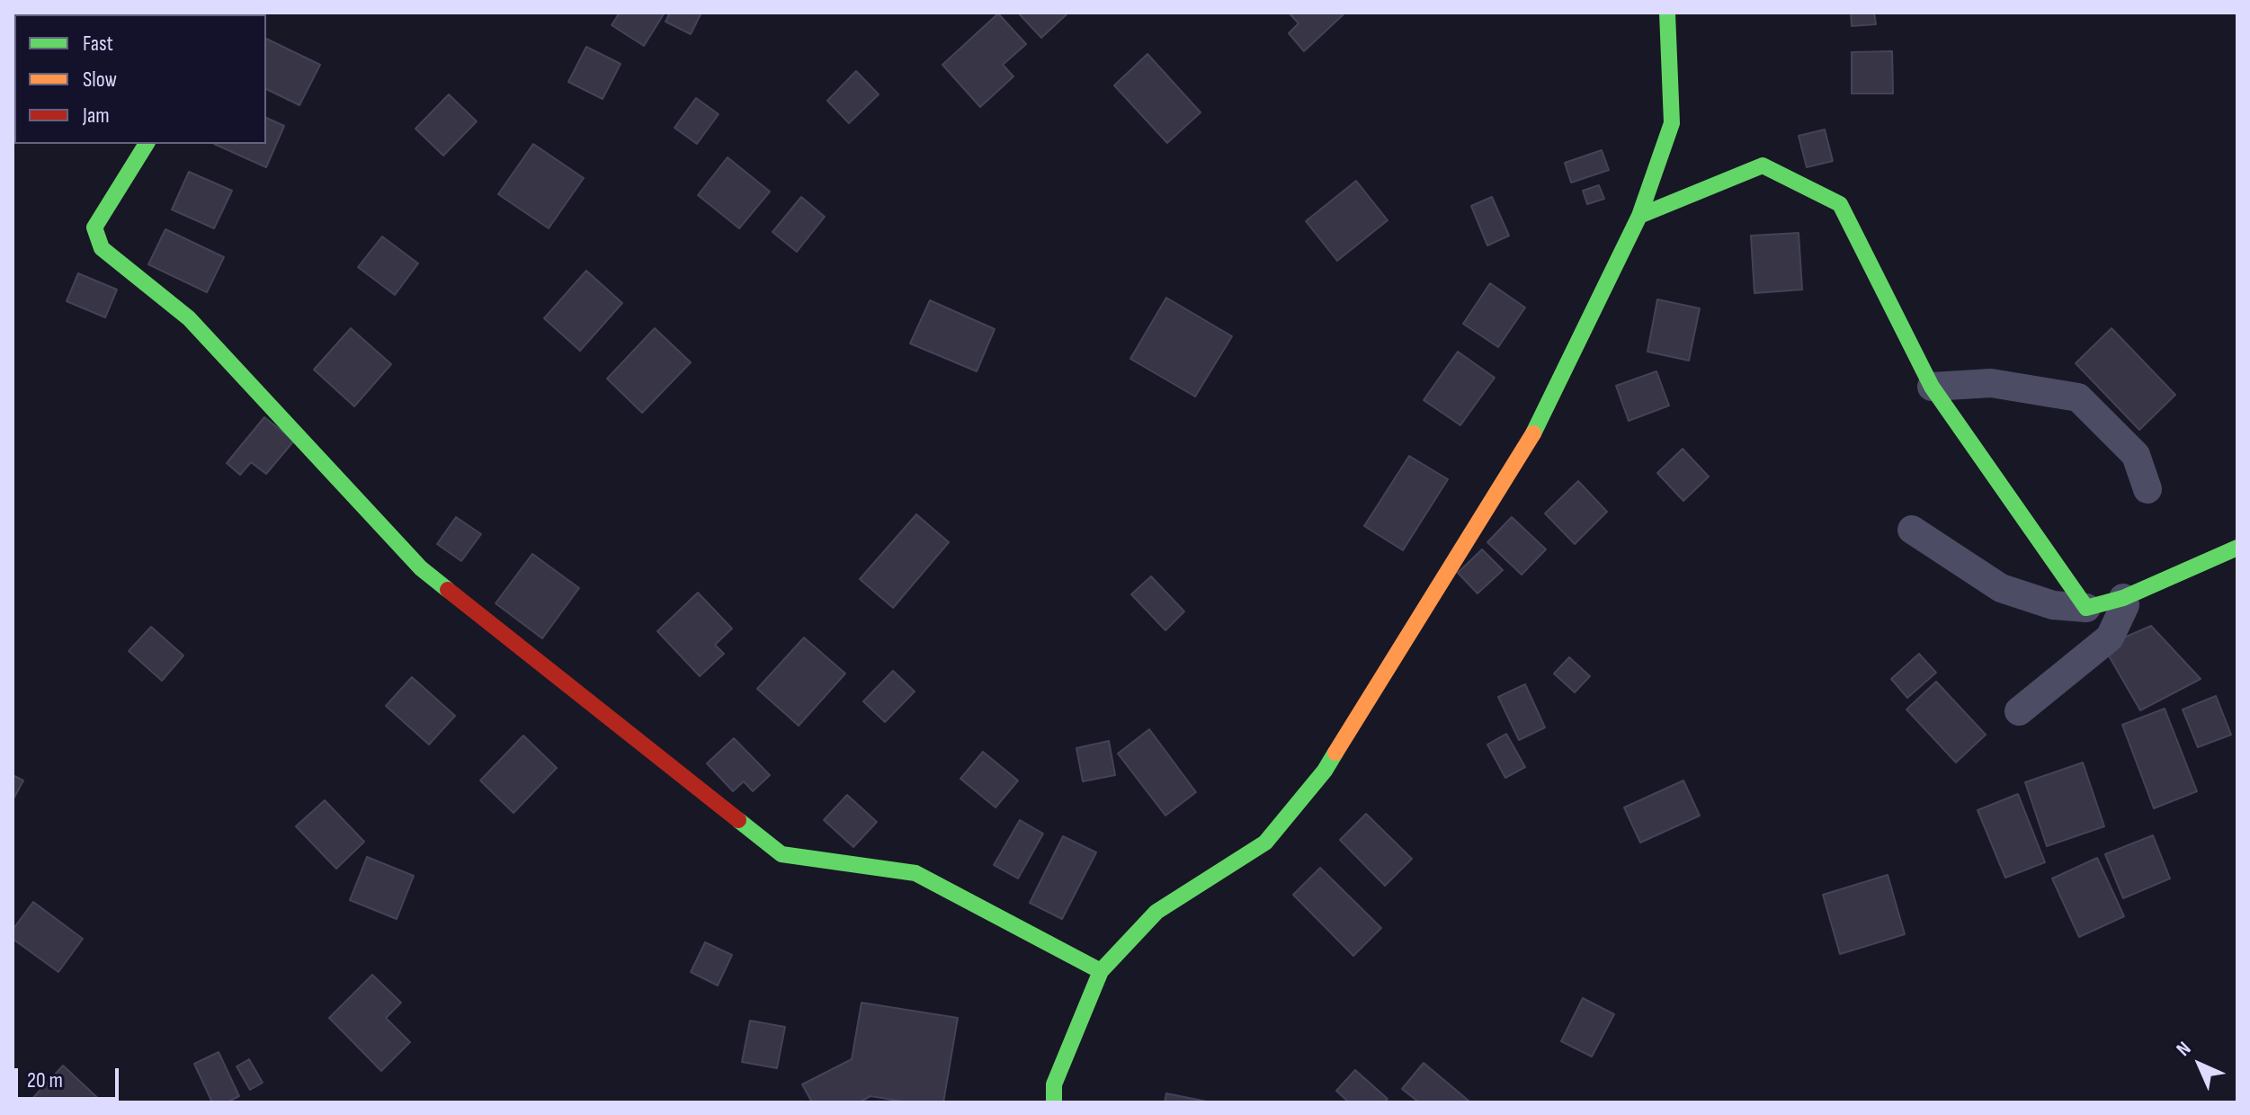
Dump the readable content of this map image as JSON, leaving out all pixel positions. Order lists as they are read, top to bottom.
{
  "legend": ["Fast", "Slow", "Jam"],
  "scale_bar": "20 m",
  "north": "top left"
}
